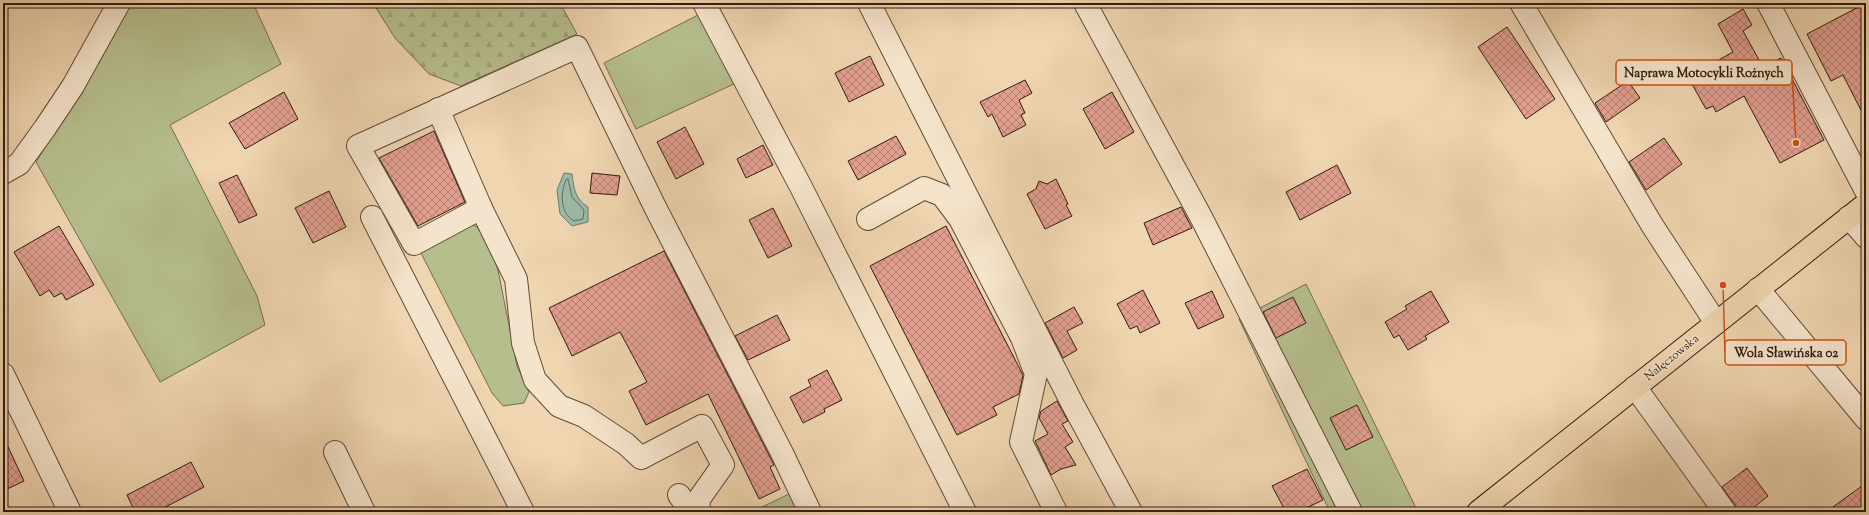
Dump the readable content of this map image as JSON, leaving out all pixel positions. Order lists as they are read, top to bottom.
{
  "streets": {
    "main road": ["Nałęczowska"]
  },
  "places": ["Naprawa Motocykli Rożnych", "Wola Sławińska 02"]
}
